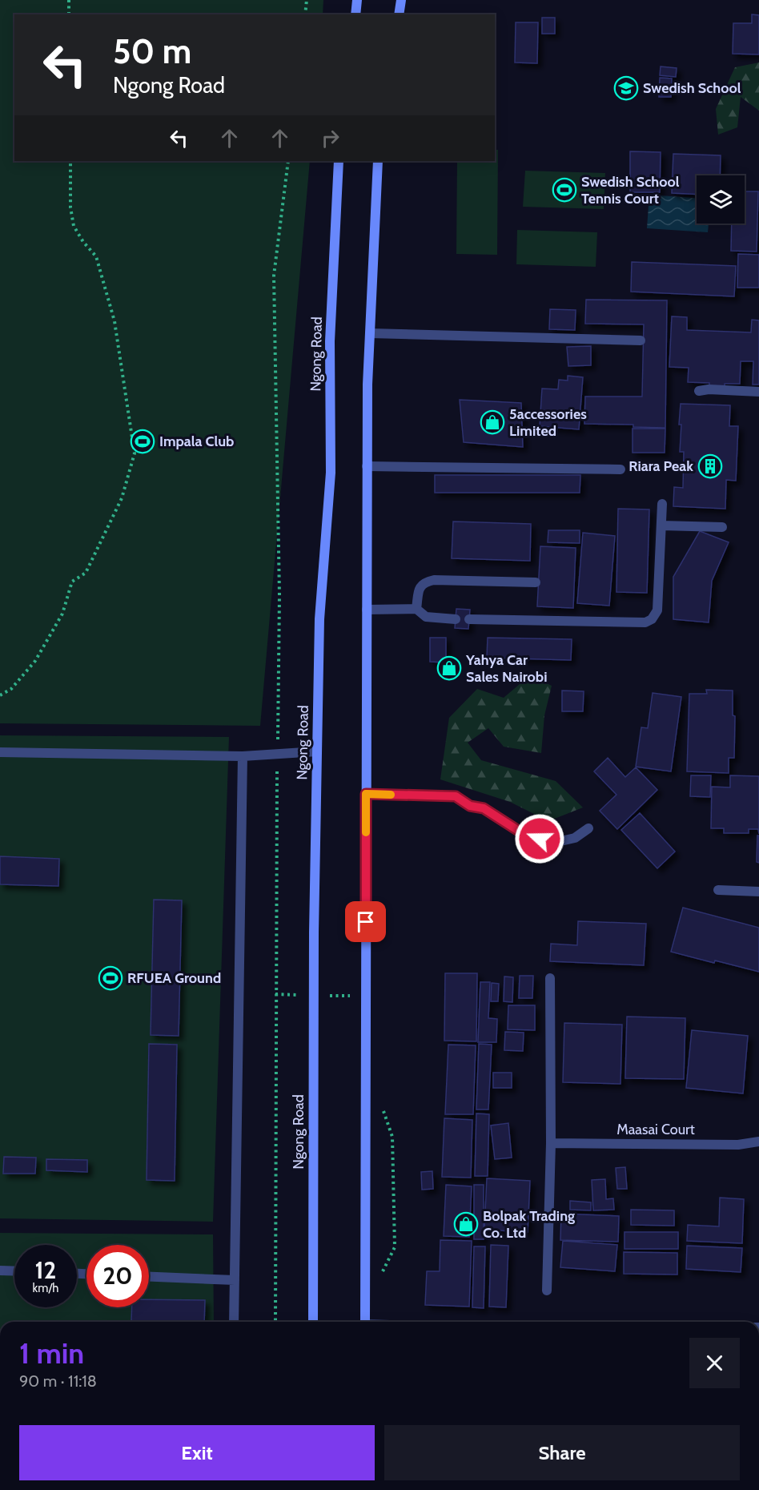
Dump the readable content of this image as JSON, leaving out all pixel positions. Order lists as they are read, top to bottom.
{
  "streets": {
    "main road": ["Ngong Road"],
    "street": ["Maasai Court"]
  },
  "places": {
    "school or university": ["Swedish School"],
    "sports": ["Swedish School Tennis Court", "Impala Club", "RFUEA Ground"],
    "shop": ["5accessories Limited", "Yahya Car Sales Nairobi", "Bolpak Trading Co. Ltd"],
    "building": ["Riara Peak"]
  },
  "page": {
    "turn": ["50 m", "Ngong Road"],
    "speed": "12 km/h",
    "limit": "20",
    "heading": ["1 min", "90 m · 11:18"],
    "buttons": ["Exit", "Share"]
  }
}
